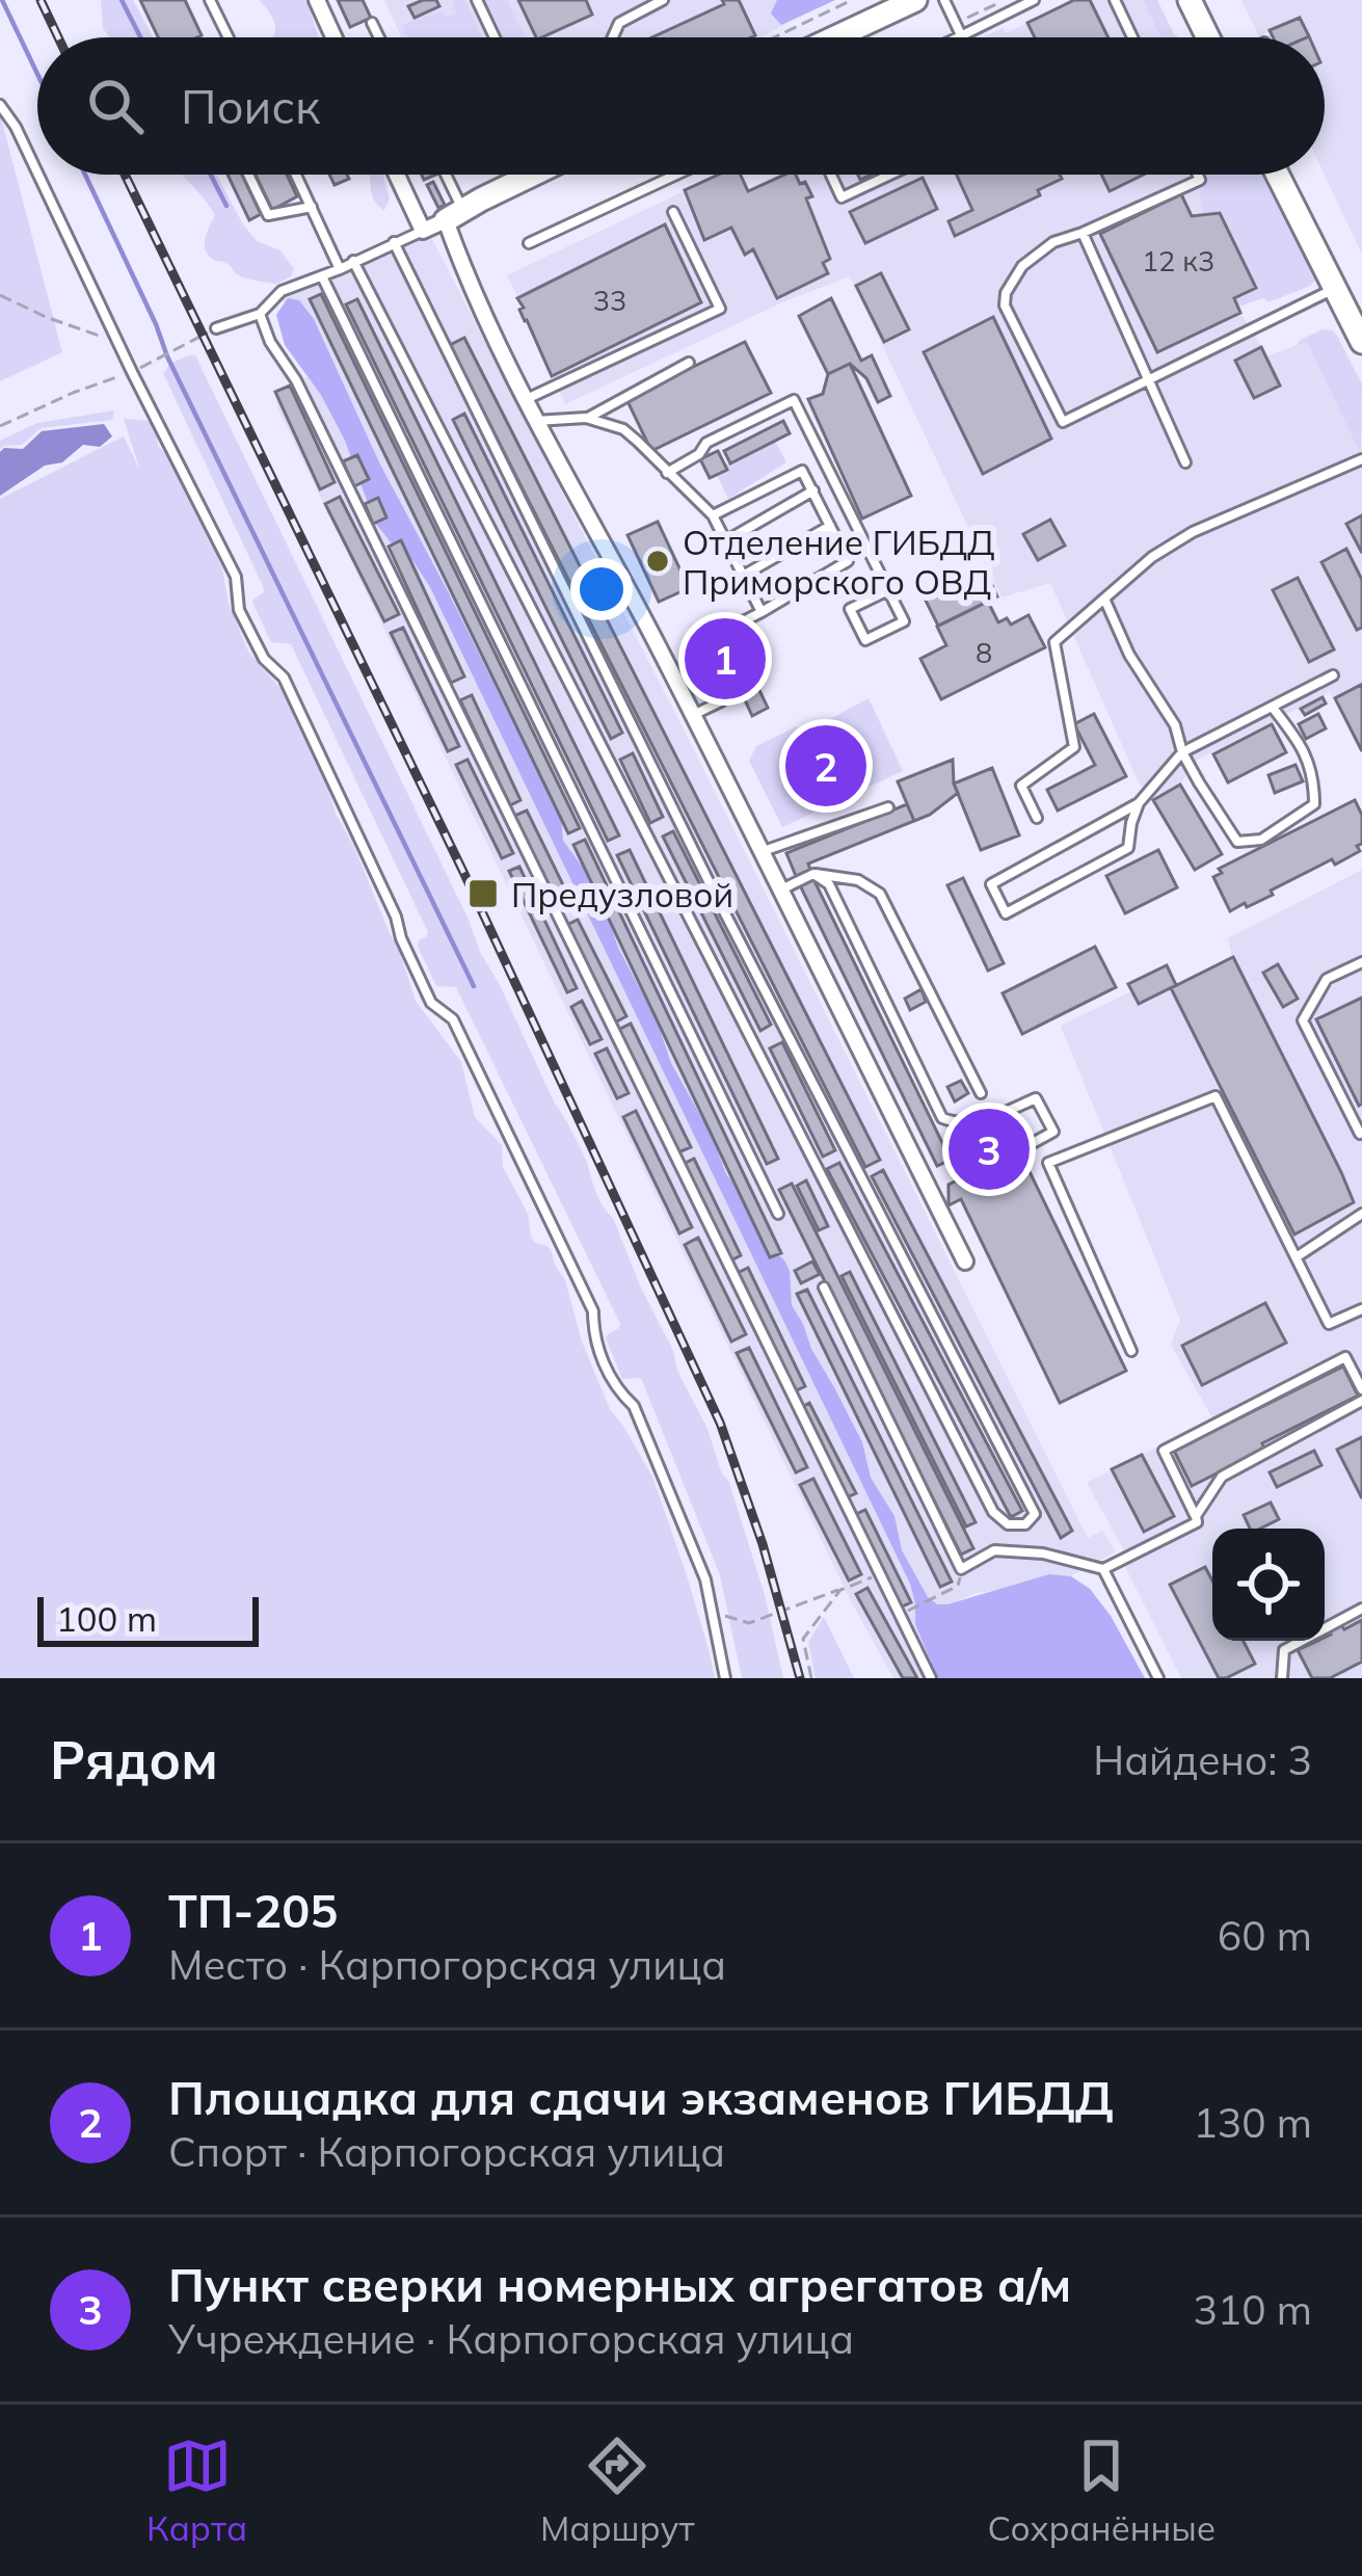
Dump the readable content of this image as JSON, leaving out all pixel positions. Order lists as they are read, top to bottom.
{
  "places": {
    "other": ["Отделение ГИБДД Приморского ОВД"],
    "transit": ["Предузловой"]
  },
  "house_numbers": ["12 к3", "33", "8"],
  "scale_bar": "100 m",
  "page": {
    "search": "Поиск",
    "pins": ["1", "2", "3"],
    "scale": "100 m",
    "heading": ["Рядом", "Найдено: 3"],
    "list": [
      {
        "mark": "1",
        "name": "ТП-205",
        "note": "Место · Карпогорская улица",
        "value": "60 m"
      },
      {
        "mark": "2",
        "name": "Площадка для сдачи экзаменов ГИБДД",
        "note": "Спорт · Карпогорская улица",
        "value": "130 m"
      },
      {
        "mark": "3",
        "name": "Пункт сверки номерных агрегатов а/м",
        "note": "Учреждение · Карпогорская улица",
        "value": "310 m"
      }
    ],
    "nav": ["Карта", "Маршрут", "Сохранённые"]
  }
}
